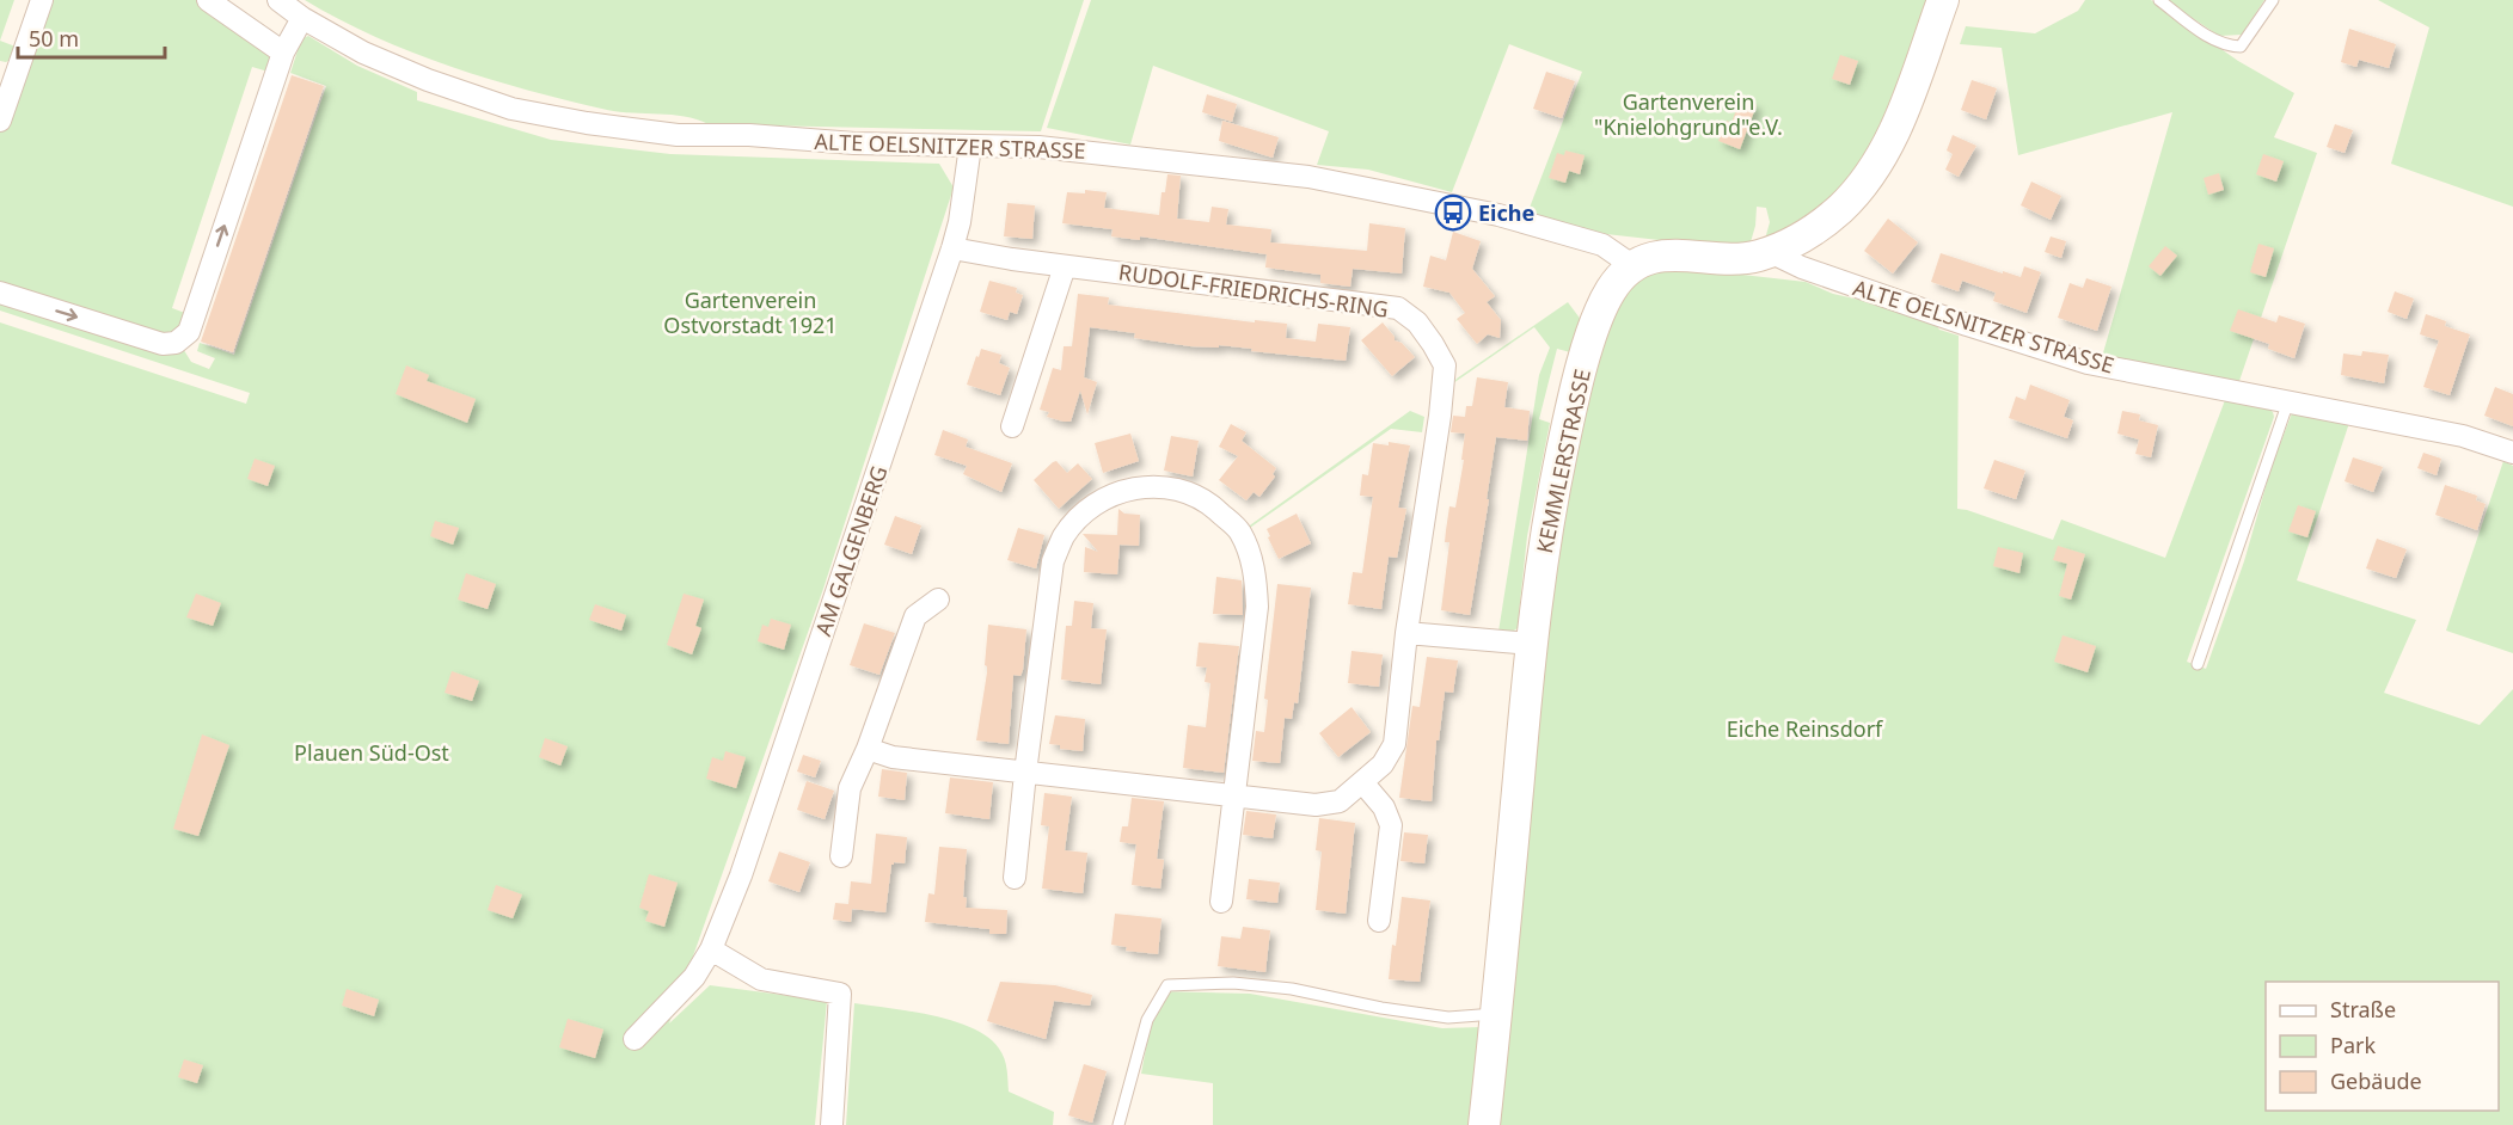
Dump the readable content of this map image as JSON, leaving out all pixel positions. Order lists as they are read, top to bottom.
{
  "streets": {
    "street": [
      "ALTE OELSNITZER STRASSE",
      "RUDOLF-FRIEDRICHS-RING",
      "KEMMLERSTRASSE",
      "AM GALGENBERG"
    ]
  },
  "crossings": [
    ["ALTE OELSNITZER STRASSE", "KEMMLERSTRASSE"],
    ["ALTE OELSNITZER STRASSE", "AM GALGENBERG"],
    ["RUDOLF-FRIEDRICHS-RING", "AM GALGENBERG"]
  ],
  "parks": [
    "Gartenverein \"Knielohgrund\"e.V.",
    "Gartenverein Ostvorstadt 1921",
    "Eiche Reinsdorf",
    "Plauen Süd-Ost"
  ],
  "places": {
    "bus stop": ["Eiche"]
  },
  "legend": ["Straße", "Park", "Gebäude"],
  "scale_bar": "50 m"
}
